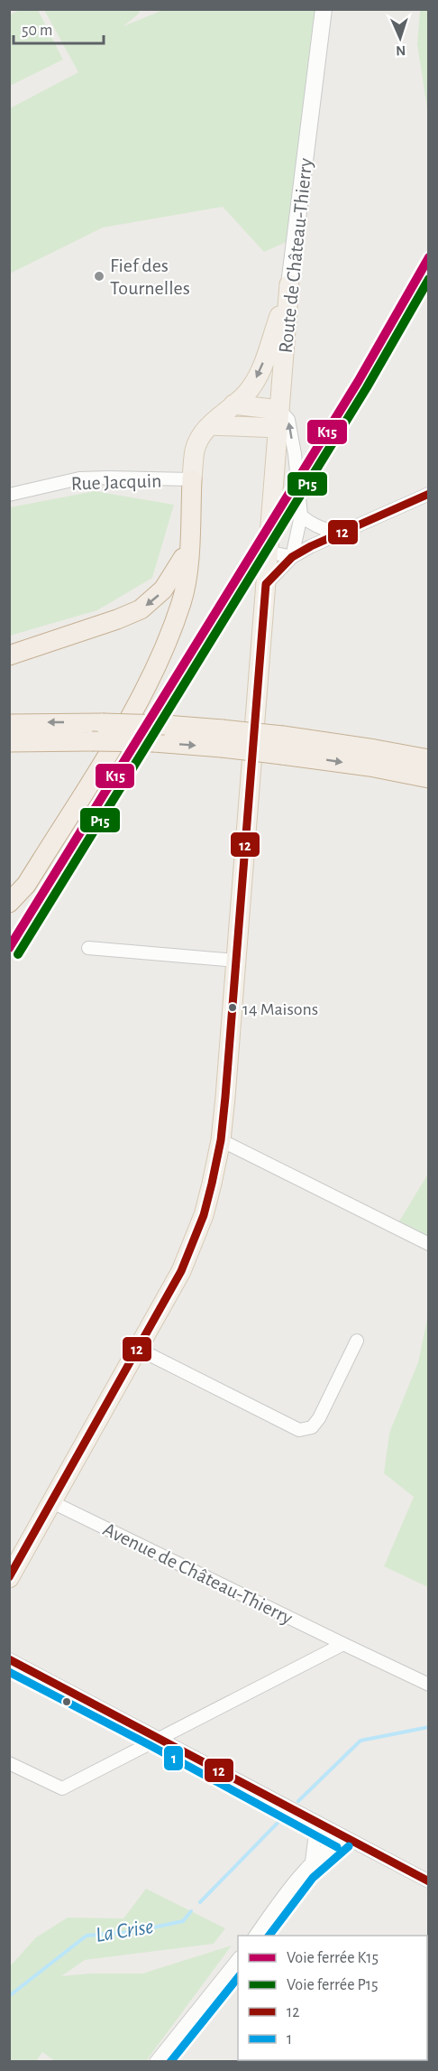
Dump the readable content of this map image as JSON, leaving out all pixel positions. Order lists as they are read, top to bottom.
{
  "streets": {
    "main road": ["Route de Château-Thierry"],
    "street": ["Rue Jacquin", "Avenue de Château-Thierry"]
  },
  "water": ["La Crise"],
  "places": ["Fief des Tournelles", "14 Maisons"],
  "lines": [
    "rail line K15",
    "rail line P15",
    "transit line 12",
    "transit line 1"
  ],
  "legend": [
    "Voie ferrée K15",
    "Voie ferrée P15",
    "12",
    "1"
  ],
  "scale_bar": "50 m",
  "north": "bottom"
}
